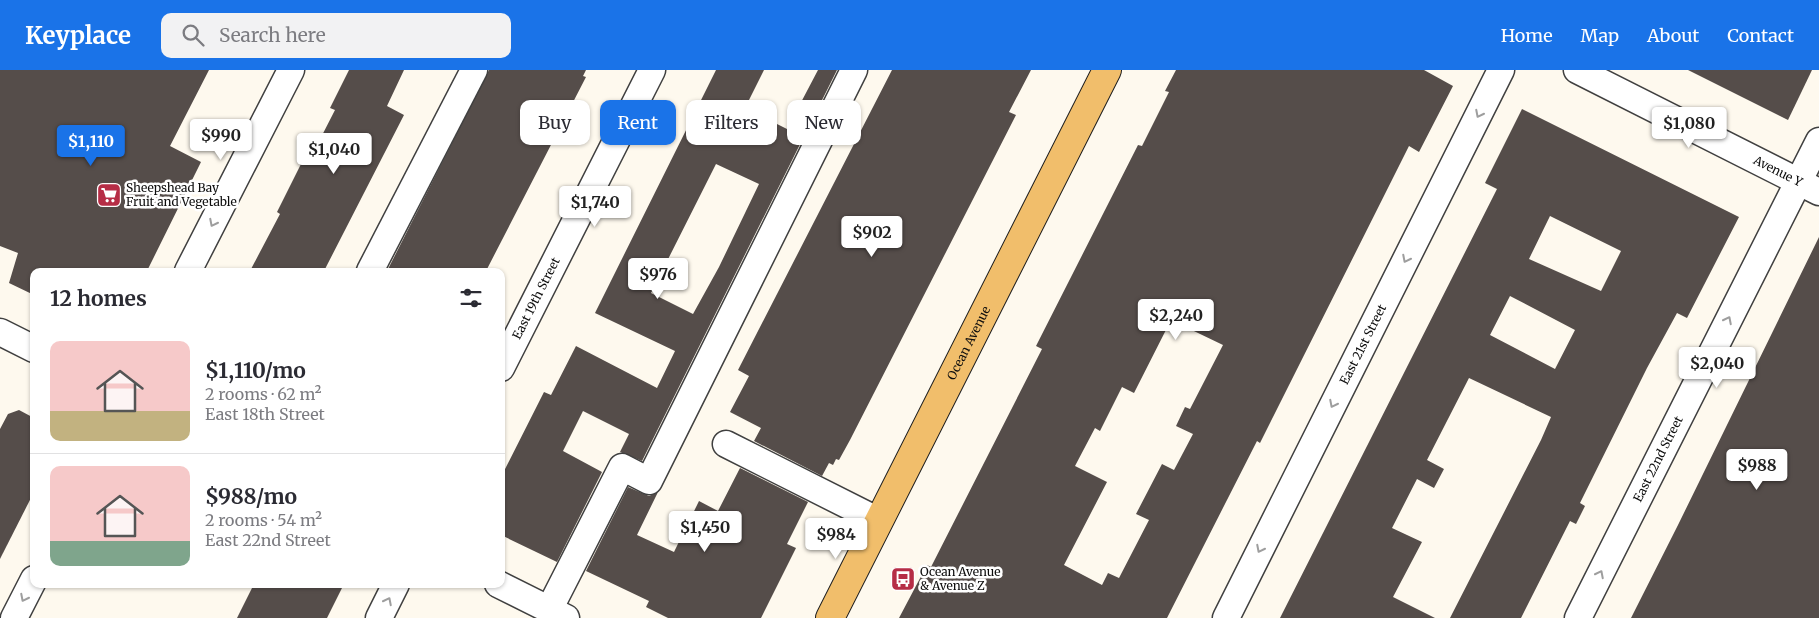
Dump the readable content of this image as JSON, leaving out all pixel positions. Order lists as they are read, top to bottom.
{
  "streets": {
    "main road": ["Ocean Avenue"],
    "street": [
      "Avenue Y",
      "East 19th Street",
      "East 21st Street",
      "East 22nd Street"
    ]
  },
  "crossings": [
    ["Avenue Y", "East 22nd Street"]
  ],
  "one_way": ["East 21st Street", "East 22nd Street"],
  "places": {
    "supermarket": ["Sheepshead Bay Fruit and Vegetable"],
    "bus stop": ["Ocean Avenue & Avenue Z"]
  },
  "page": {
    "header": "Keyplace",
    "search": "Search here",
    "nav": [
      "Home",
      "Map",
      "About",
      "Contact"
    ],
    "chip": [
      "Buy",
      "Rent",
      "Filters",
      "New"
    ],
    "price": [
      "$1,080",
      "$990",
      "$1,110",
      "$1,040",
      "$1,740",
      "$902",
      "$976",
      "$2,240",
      "$2,040",
      "$988",
      "$1,450",
      "$984"
    ],
    "heading": "12 homes",
    "list": [
      {
        "name": "$1,110/mo",
        "note": "2 rooms · 62 m² · East 18th Street"
      },
      {
        "name": "$988/mo",
        "note": "2 rooms · 54 m² · East 22nd Street"
      }
    ]
  }
}
